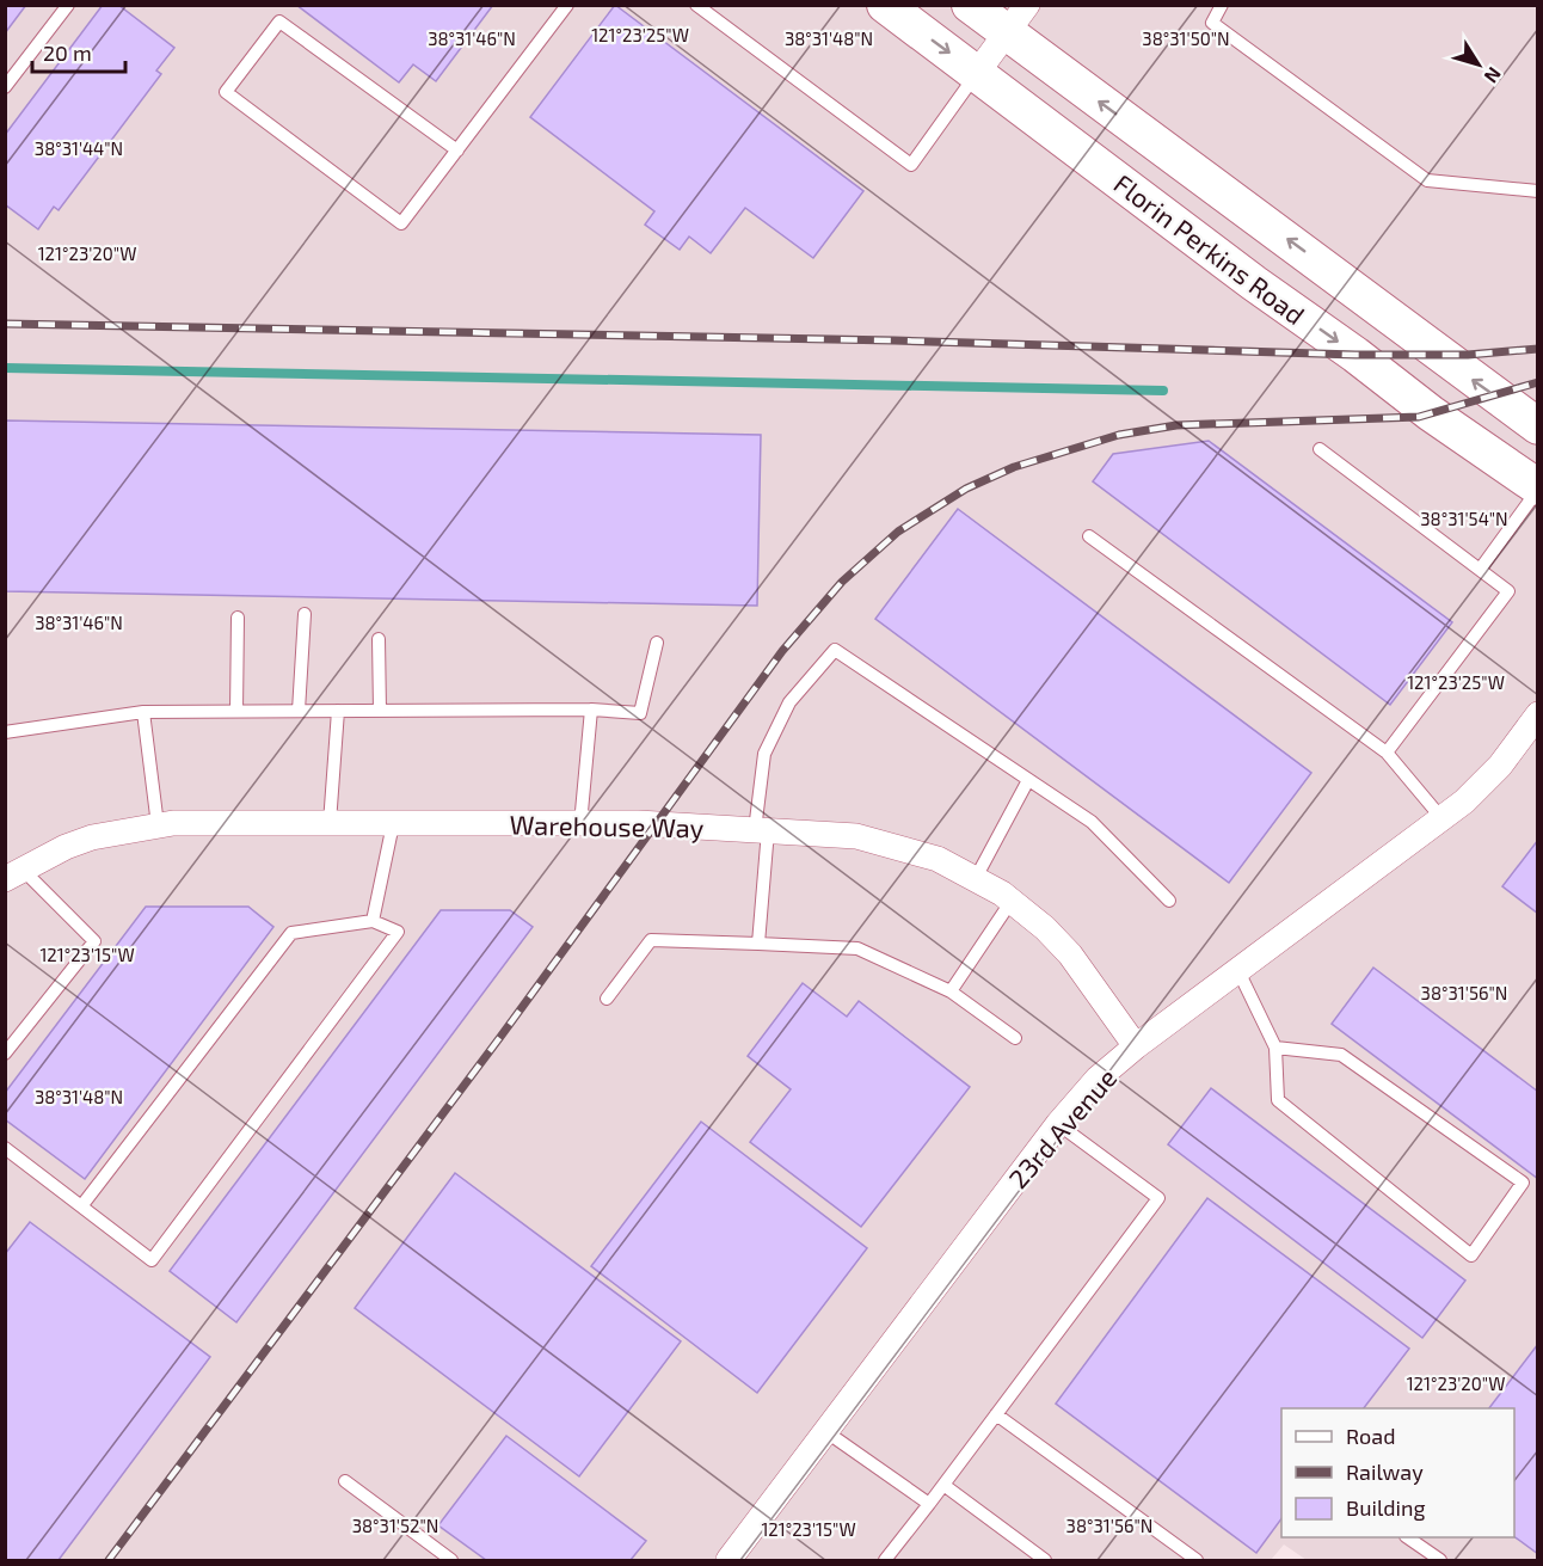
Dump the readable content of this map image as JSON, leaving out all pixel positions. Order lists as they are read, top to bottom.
{
  "streets": {
    "main road": ["Florin Perkins Road"],
    "street": ["Warehouse Way", "23rd Avenue"]
  },
  "crossings": [
    ["Warehouse Way", "23rd Avenue"]
  ],
  "legend": ["Road", "Railway", "Building"],
  "scale_bar": "20 m",
  "north": "bottom right",
  "coordinates": [
    "121°23'25\"W",
    "38°31'46\"N",
    "38°31'48\"N",
    "38°31'50\"N",
    "38°31'44\"N",
    "121°23'20\"W",
    "38°31'54\"N",
    "121°23'15\"W",
    "38°31'56\"N",
    "38°31'52\"N"
  ]
}
